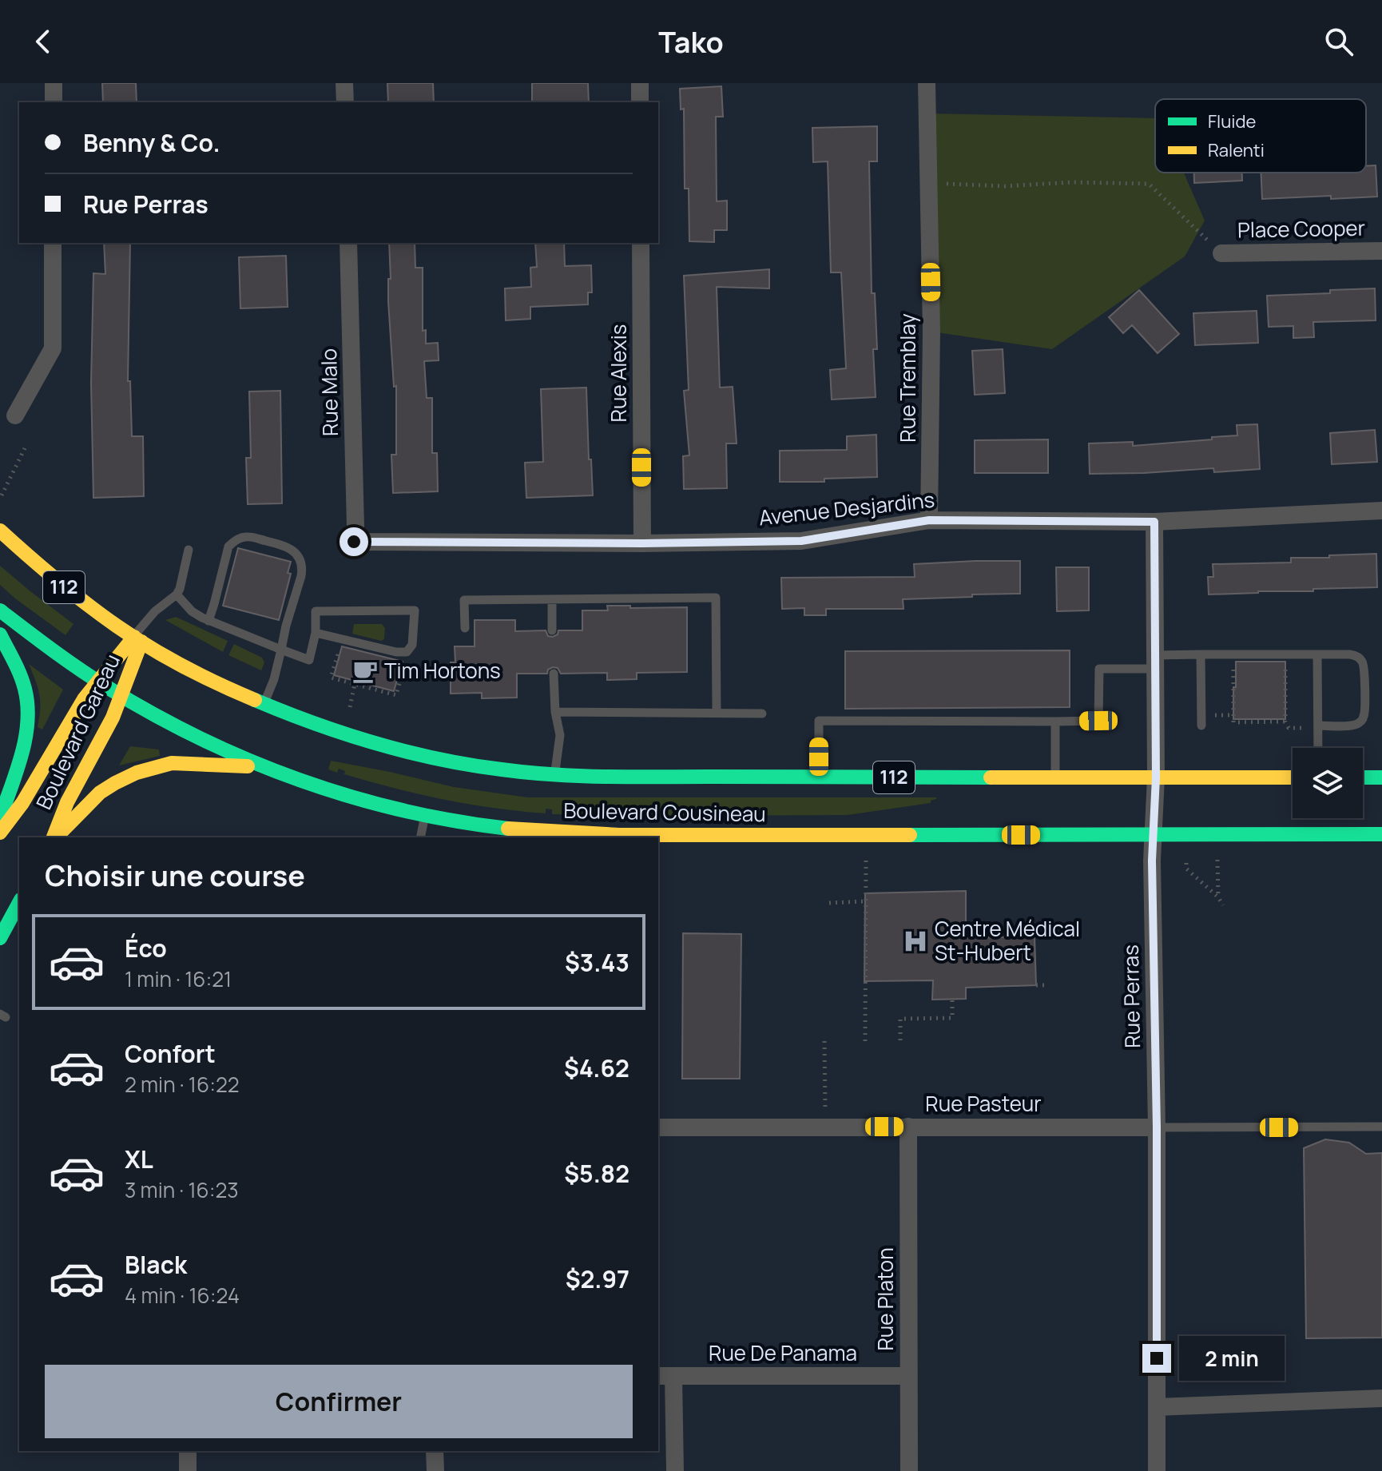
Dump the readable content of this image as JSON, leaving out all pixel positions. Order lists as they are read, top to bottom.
{
  "streets": {
    "main road": ["112", "Boulevard Gareau", "Boulevard Cousineau"],
    "street": [
      "Place Cooper",
      "Rue Alexis",
      "Rue Tremblay",
      "Rue Malo",
      "Avenue Desjardins",
      "Rue Perras",
      "Rue Pasteur",
      "Rue Platon",
      "Rue De Panama"
    ]
  },
  "crossings": [
    ["Rue Alexis", "Avenue Desjardins"],
    ["Rue Tremblay", "Avenue Desjardins"],
    ["Rue Malo", "Avenue Desjardins"],
    ["Avenue Desjardins", "Rue Perras"],
    ["Boulevard Gareau", "Boulevard Cousineau"],
    ["Boulevard Cousineau", "Rue Perras"],
    ["Rue Perras", "Rue Pasteur"],
    ["Rue Pasteur", "Rue Platon"],
    ["Rue Platon", "Rue De Panama"]
  ],
  "places": {
    "cafe": ["Tim Hortons"],
    "hospital": ["Centre Médical St-Hubert"]
  },
  "legend": ["Fluide", "Ralenti"],
  "page": {
    "header": "Tako",
    "banner": ["Benny & Co.", "Rue Perras"],
    "heading": "Choisir une course",
    "list": [
      {
        "name": "Éco",
        "note": "1 min · 16:21",
        "value": "$3.43"
      },
      {
        "name": "Confort",
        "note": "2 min · 16:22",
        "value": "$4.62"
      },
      {
        "name": "XL",
        "note": "3 min · 16:23",
        "value": "$5.82"
      },
      {
        "name": "Black",
        "note": "4 min · 16:24",
        "value": "$2.97"
      }
    ],
    "bubble": "2 min",
    "buttons": "Confirmer"
  }
}
